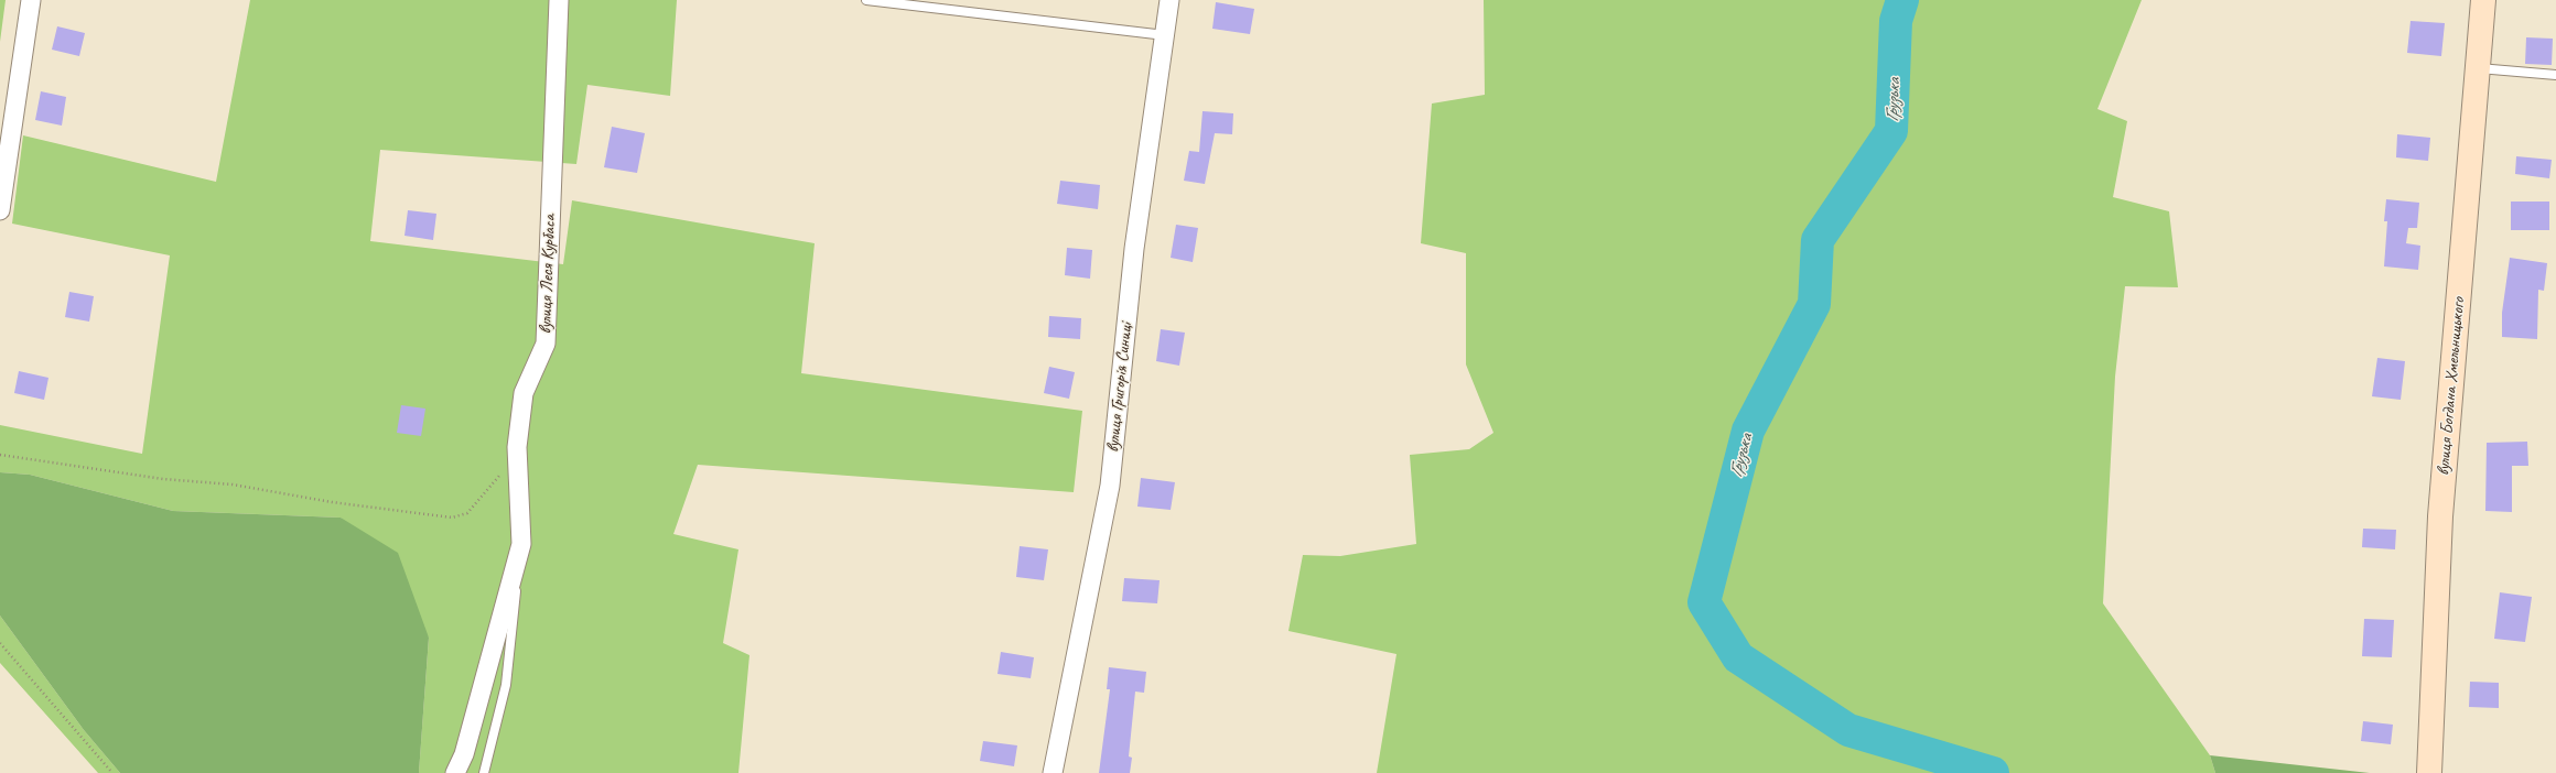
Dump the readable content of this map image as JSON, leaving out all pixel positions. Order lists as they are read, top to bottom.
{
  "streets": {
    "street": ["вулиця Леся Курбаса", "вулиця Богдана Хмельницького", "вулиця Григорія Синиці"]
  },
  "water": ["Грузька"]
}
